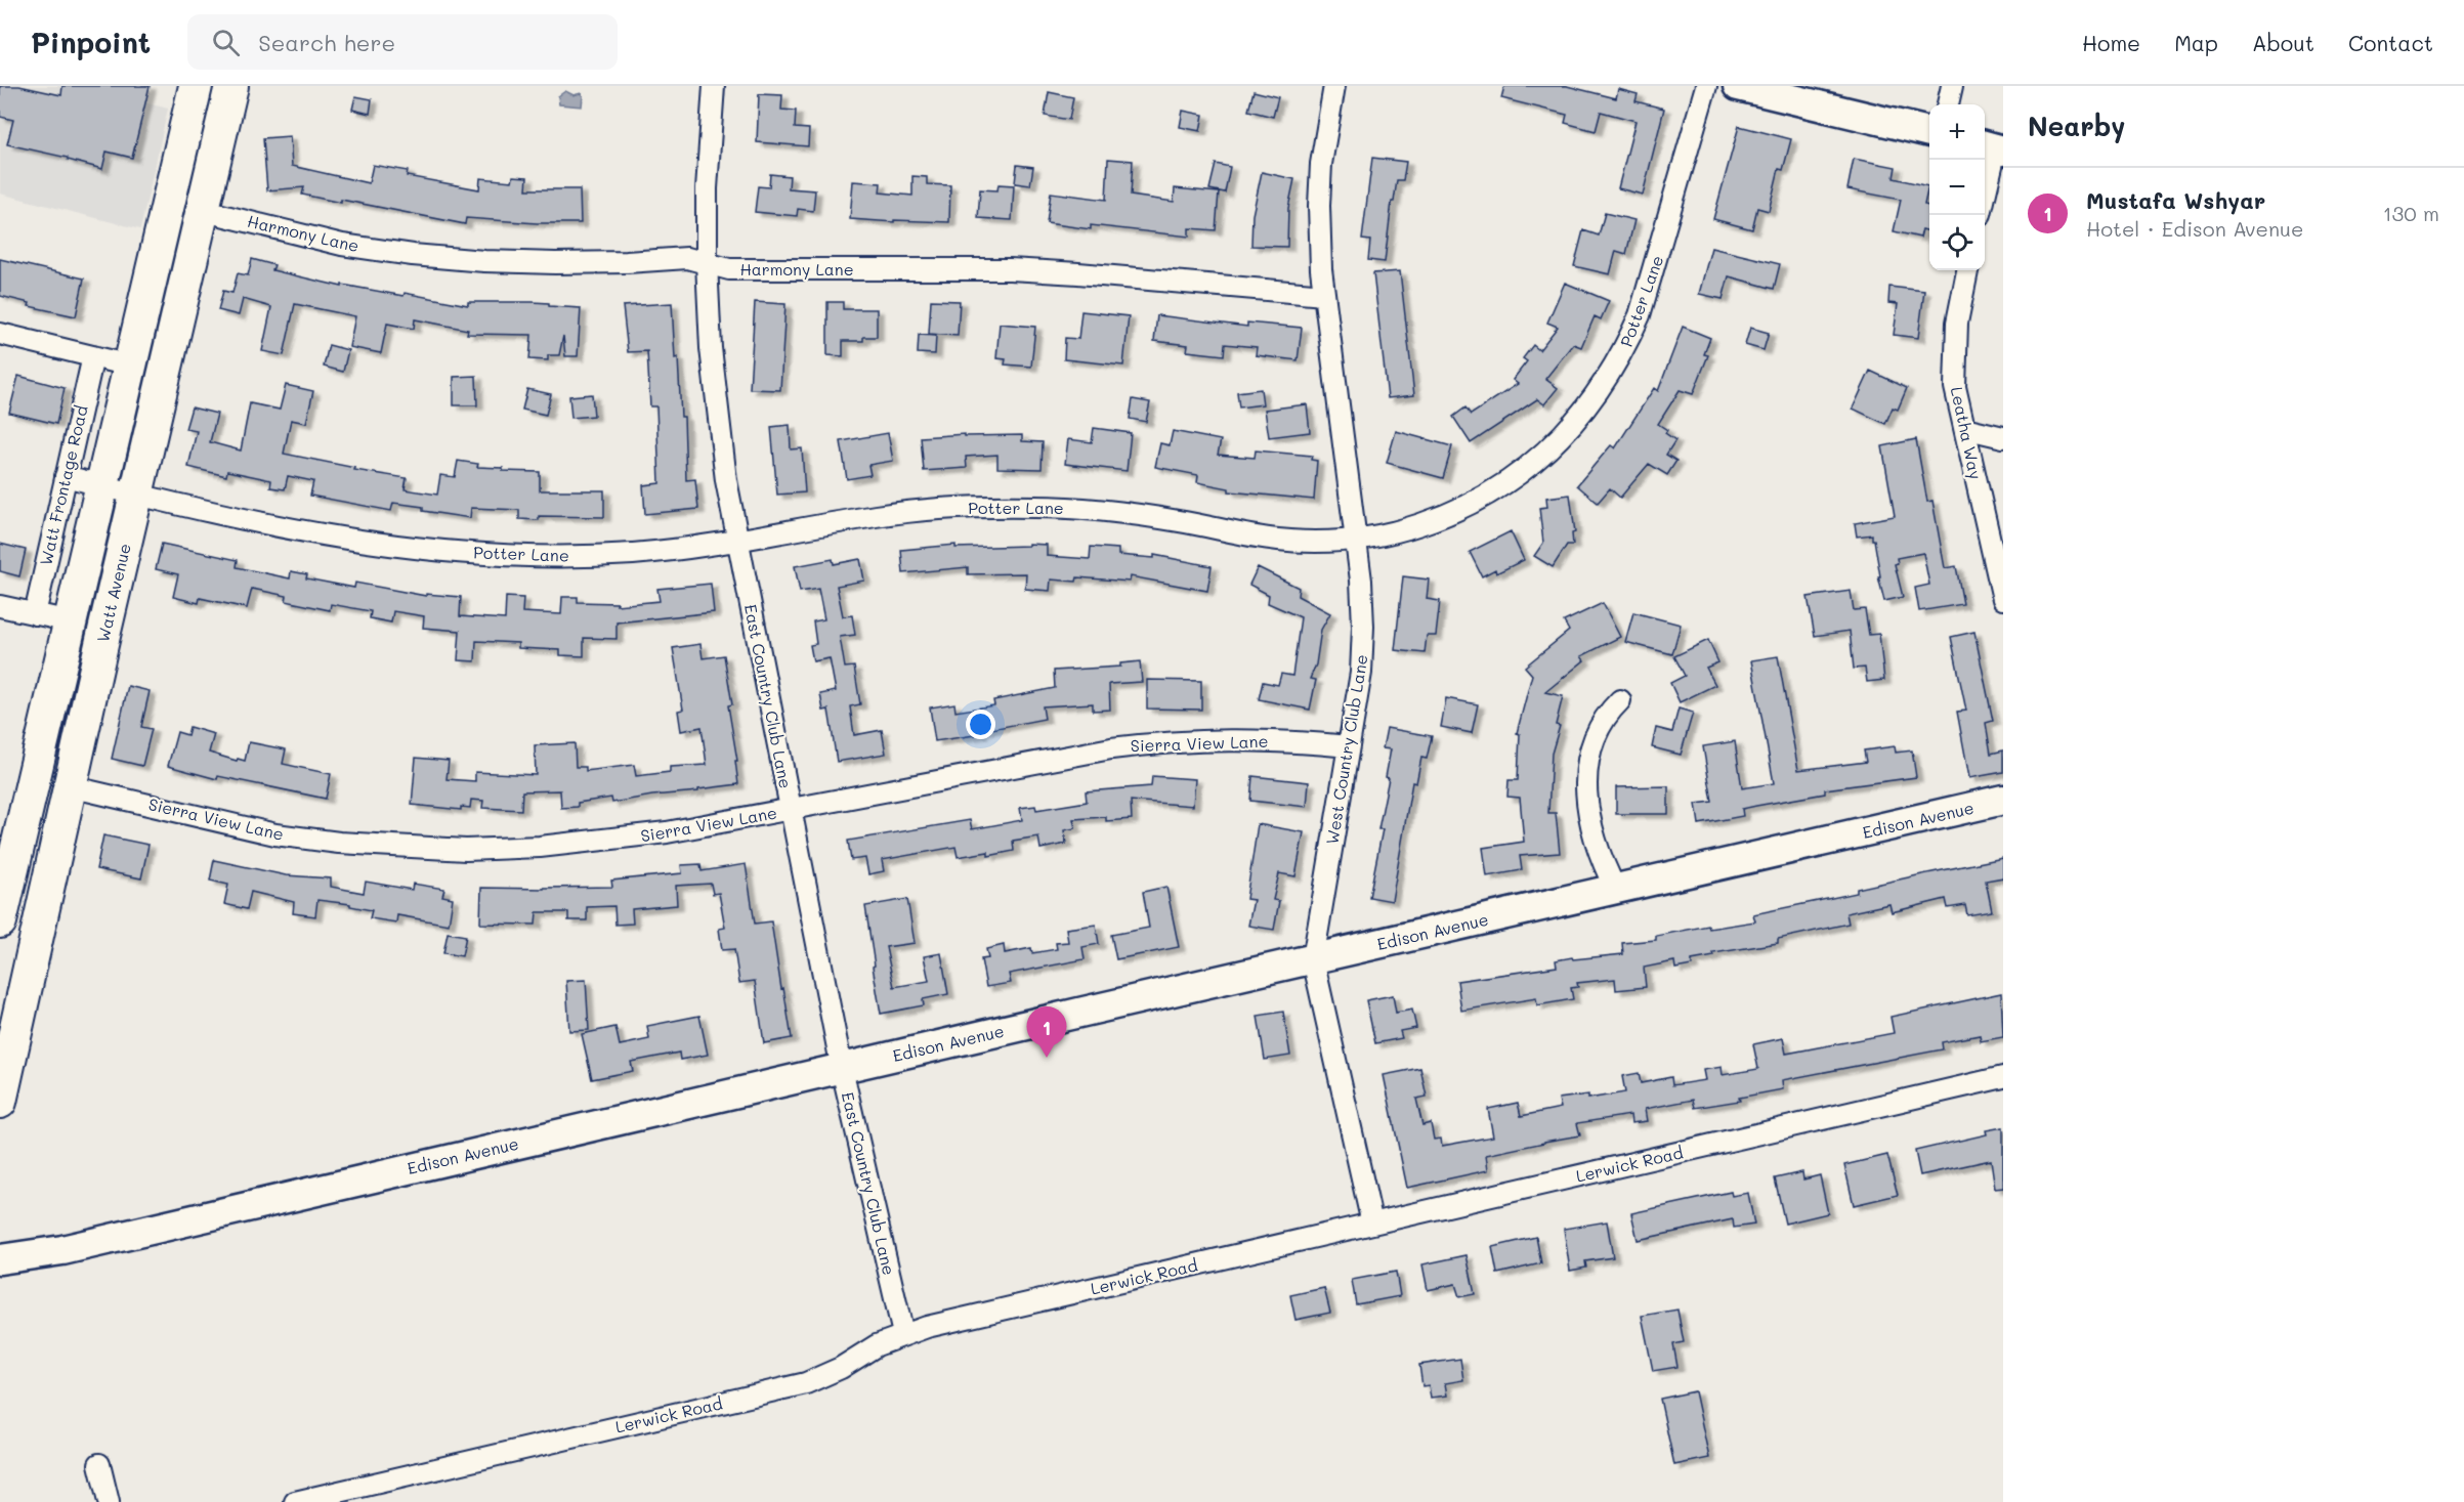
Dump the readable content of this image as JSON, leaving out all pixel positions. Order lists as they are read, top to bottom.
{
  "streets": {
    "main road": ["Watt Avenue"],
    "street": [
      "Harmony Lane",
      "Potter Lane",
      "Leatha Way",
      "Watt Frontage Road",
      "East Country Club Lane",
      "Sierra View Lane",
      "West Country Club Lane",
      "Edison Avenue",
      "Lerwick Road"
    ]
  },
  "crossings": [
    ["Harmony Lane", "Watt Avenue"],
    ["Harmony Lane", "East Country Club Lane"],
    ["Harmony Lane", "West Country Club Lane"],
    ["Potter Lane", "Watt Frontage Road"],
    ["Potter Lane", "Watt Avenue"],
    ["Potter Lane", "East Country Club Lane"],
    ["Potter Lane", "West Country Club Lane"],
    ["Watt Avenue", "Sierra View Lane"],
    ["East Country Club Lane", "Sierra View Lane"],
    ["East Country Club Lane", "Edison Avenue"],
    ["East Country Club Lane", "Lerwick Road"],
    ["Sierra View Lane", "West Country Club Lane"],
    ["West Country Club Lane", "Edison Avenue"],
    ["West Country Club Lane", "Lerwick Road"]
  ],
  "page": {
    "header": "Pinpoint",
    "search": "Search here",
    "nav": [
      "Home",
      "Map",
      "About",
      "Contact"
    ],
    "heading": "Nearby",
    "map_buttons": ["+", "−"],
    "list": [
      {
        "mark": "1",
        "name": "Mustafa Wshyar",
        "note": "Hotel · Edison Avenue",
        "value": "130 m"
      }
    ],
    "pins": "1"
  }
}
